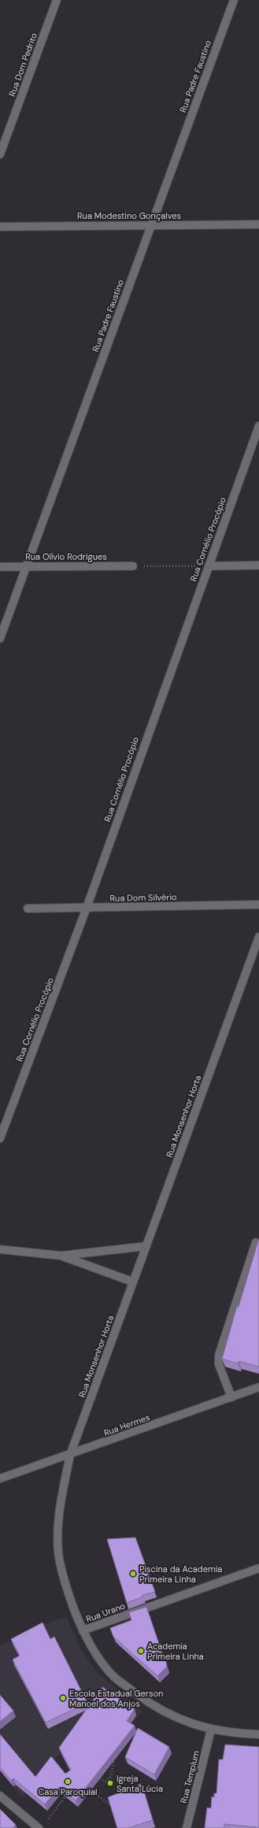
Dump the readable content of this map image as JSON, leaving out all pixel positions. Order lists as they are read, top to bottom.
{
  "streets": {
    "street": [
      "Rua Dom Pedrito",
      "Rua Padre Faustino",
      "Rua Modestino Gonçalves",
      "Rua Cornélio Procópio",
      "Rua Olívio Rodrigues",
      "Rua Dom Silvério",
      "Rua Monsenhor Horta",
      "Rua Hermes",
      "Rua Urano",
      "Rua Templum"
    ]
  },
  "crossings": [
    ["Rua Padre Faustino", "Rua Modestino Gonçalves"],
    ["Rua Padre Faustino", "Rua Olívio Rodrigues"],
    ["Rua Cornélio Procópio", "Rua Dom Silvério"],
    ["Rua Monsenhor Horta", "Rua Hermes"],
    ["Rua Monsenhor Horta", "Rua Urano"],
    ["Rua Monsenhor Horta", "Rua Templum"]
  ],
  "places": [
    "Piscina da Academia Primeira Linha",
    "Academia Primeira Linha",
    "Escola Estadual Gerson Manoel dos Anjos",
    "Casa Paroquial",
    "Igreja Santa Lúcia"
  ]
}
